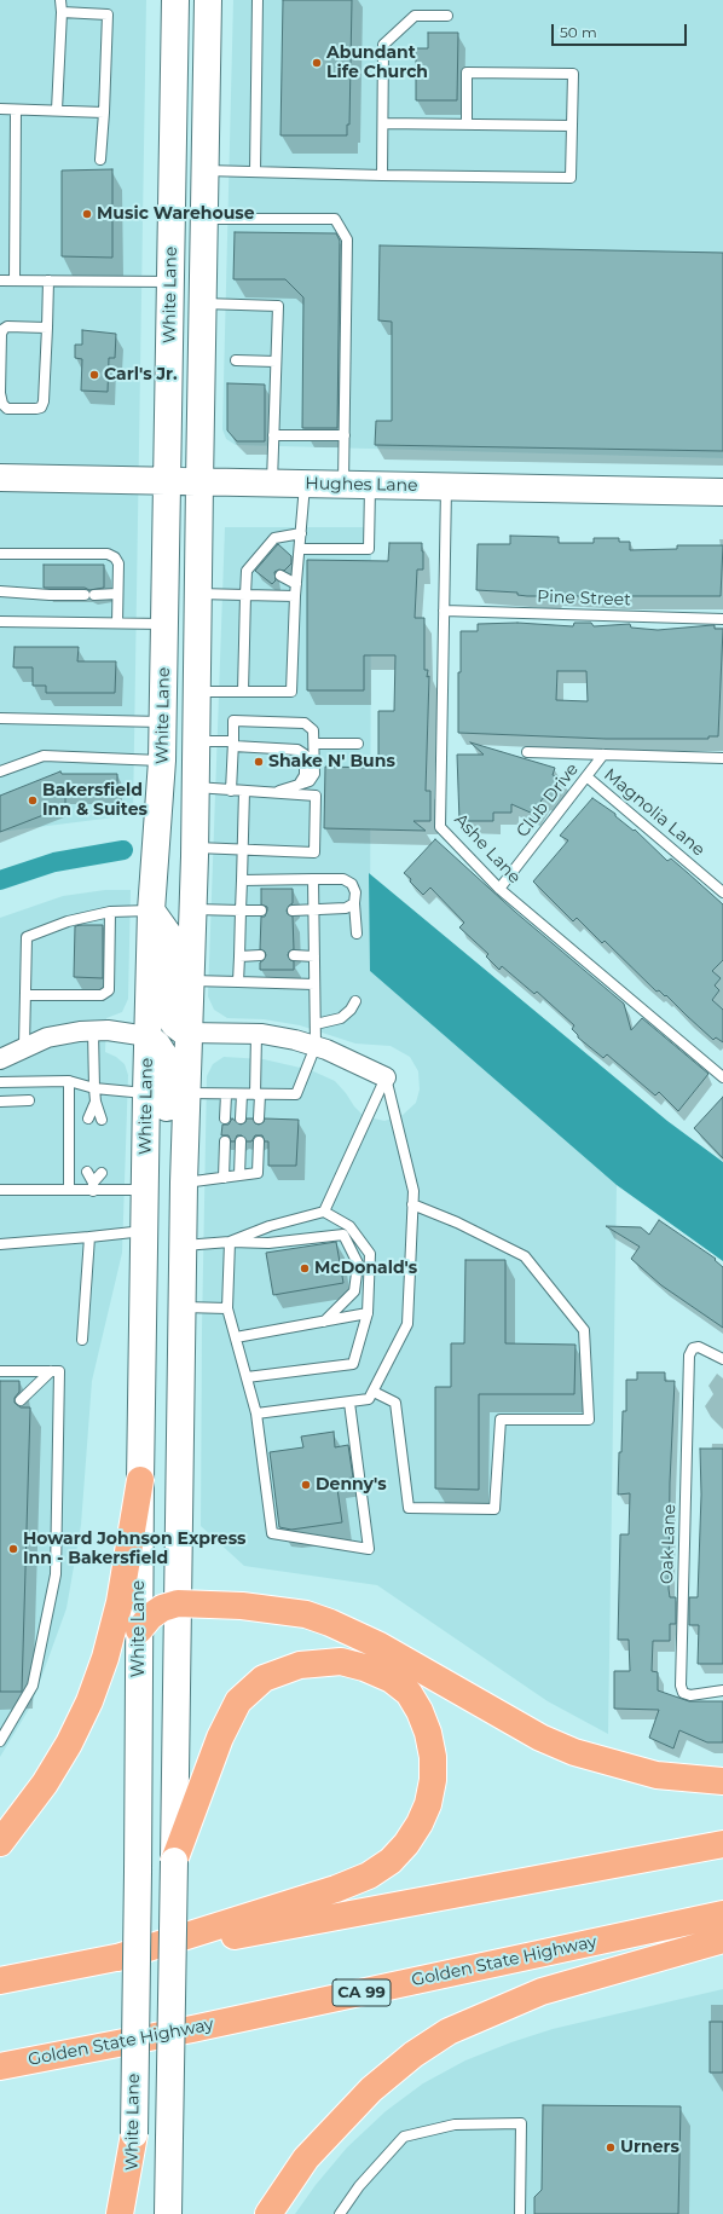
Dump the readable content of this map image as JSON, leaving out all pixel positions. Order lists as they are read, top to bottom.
{
  "streets": {
    "highway": ["Golden State Highway", "CA 99"],
    "main road": ["White Lane", "Hughes Lane"],
    "lane": [
      "Pine Street",
      "Club Drive",
      "Magnolia Lane",
      "Ashe Lane",
      "Oak Lane"
    ]
  },
  "crossings": [
    ["White Lane", "Hughes Lane"],
    ["Hughes Lane", "Ashe Lane"],
    ["Pine Street", "Ashe Lane"],
    ["Club Drive", "Magnolia Lane"],
    ["Club Drive", "Ashe Lane"]
  ],
  "places": [
    "Abundant Life Church",
    "Music Warehouse",
    "Carl's Jr.",
    "Shake N' Buns",
    "Bakersfield Inn & Suites",
    "McDonald's",
    "Denny's",
    "Howard Johnson Express Inn - Bakersfield",
    "Urners"
  ],
  "scale_bar": "50 m"
}
